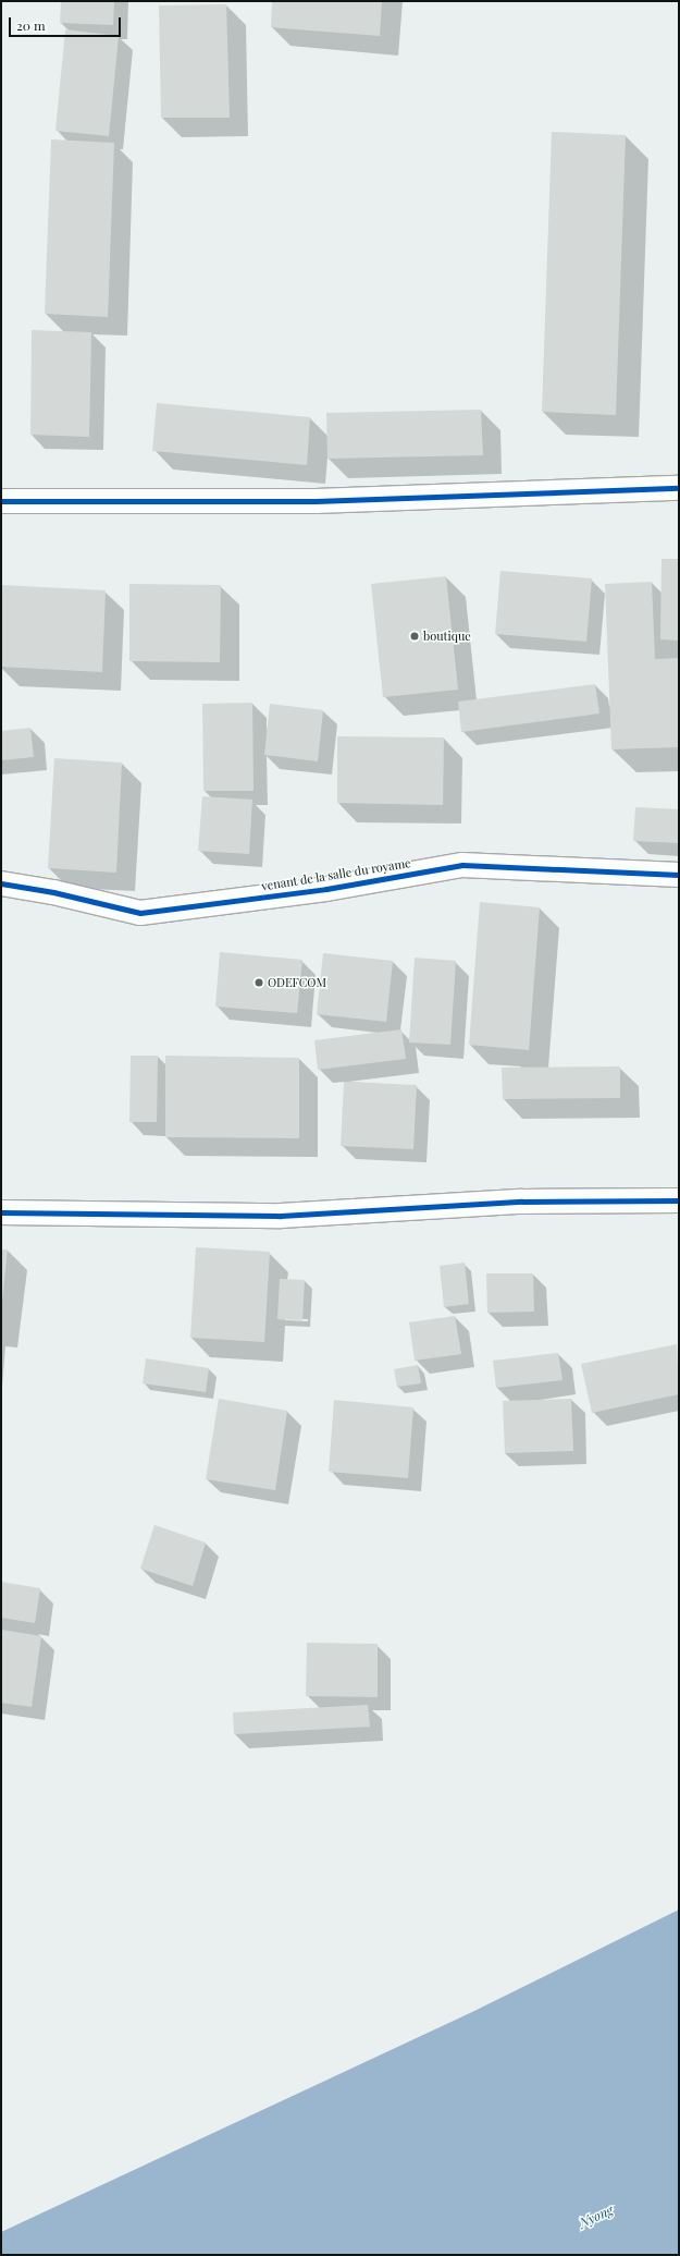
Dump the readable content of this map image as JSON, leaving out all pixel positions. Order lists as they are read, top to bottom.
{
  "streets": {
    "street": ["venant de la salle du royame"]
  },
  "water": ["Nyong"],
  "places": ["boutique", "ODEFCOM"],
  "scale_bar": "20 m"
}
